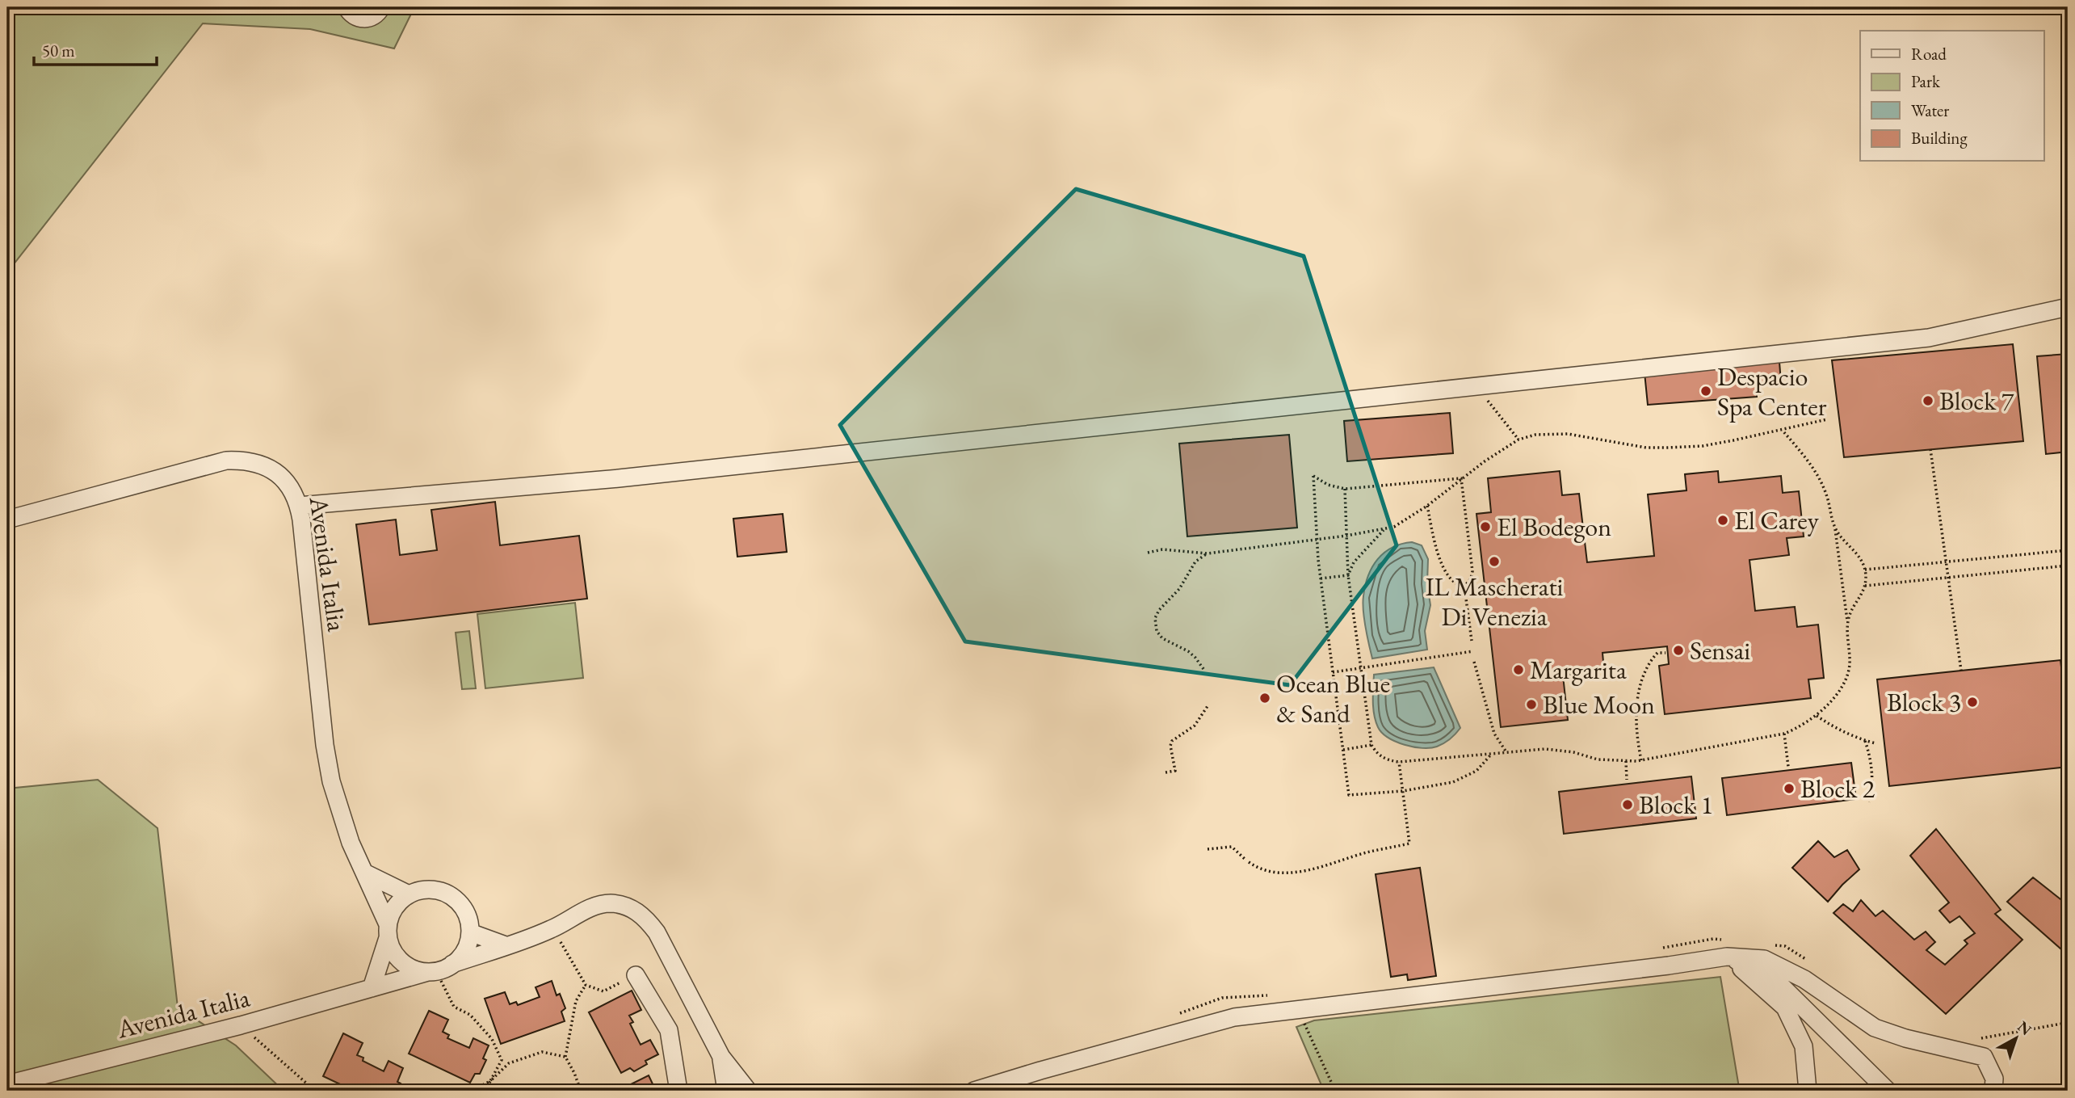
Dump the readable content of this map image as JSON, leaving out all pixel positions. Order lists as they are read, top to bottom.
{
  "streets": {
    "street": ["Avenida Italia"]
  },
  "places": [
    "Despacio Spa Center",
    "Block 7",
    "El Carey",
    "El Bodegon",
    "IL Mascherati Di Venezia",
    "Sensai",
    "Margarita",
    "Ocean Blue & Sand",
    "Block 3",
    "Blue Moon",
    "Block 2",
    "Block 1"
  ],
  "legend": [
    "Road",
    "Park",
    "Water",
    "Building"
  ],
  "scale_bar": "50 m",
  "north": "top right"
}
